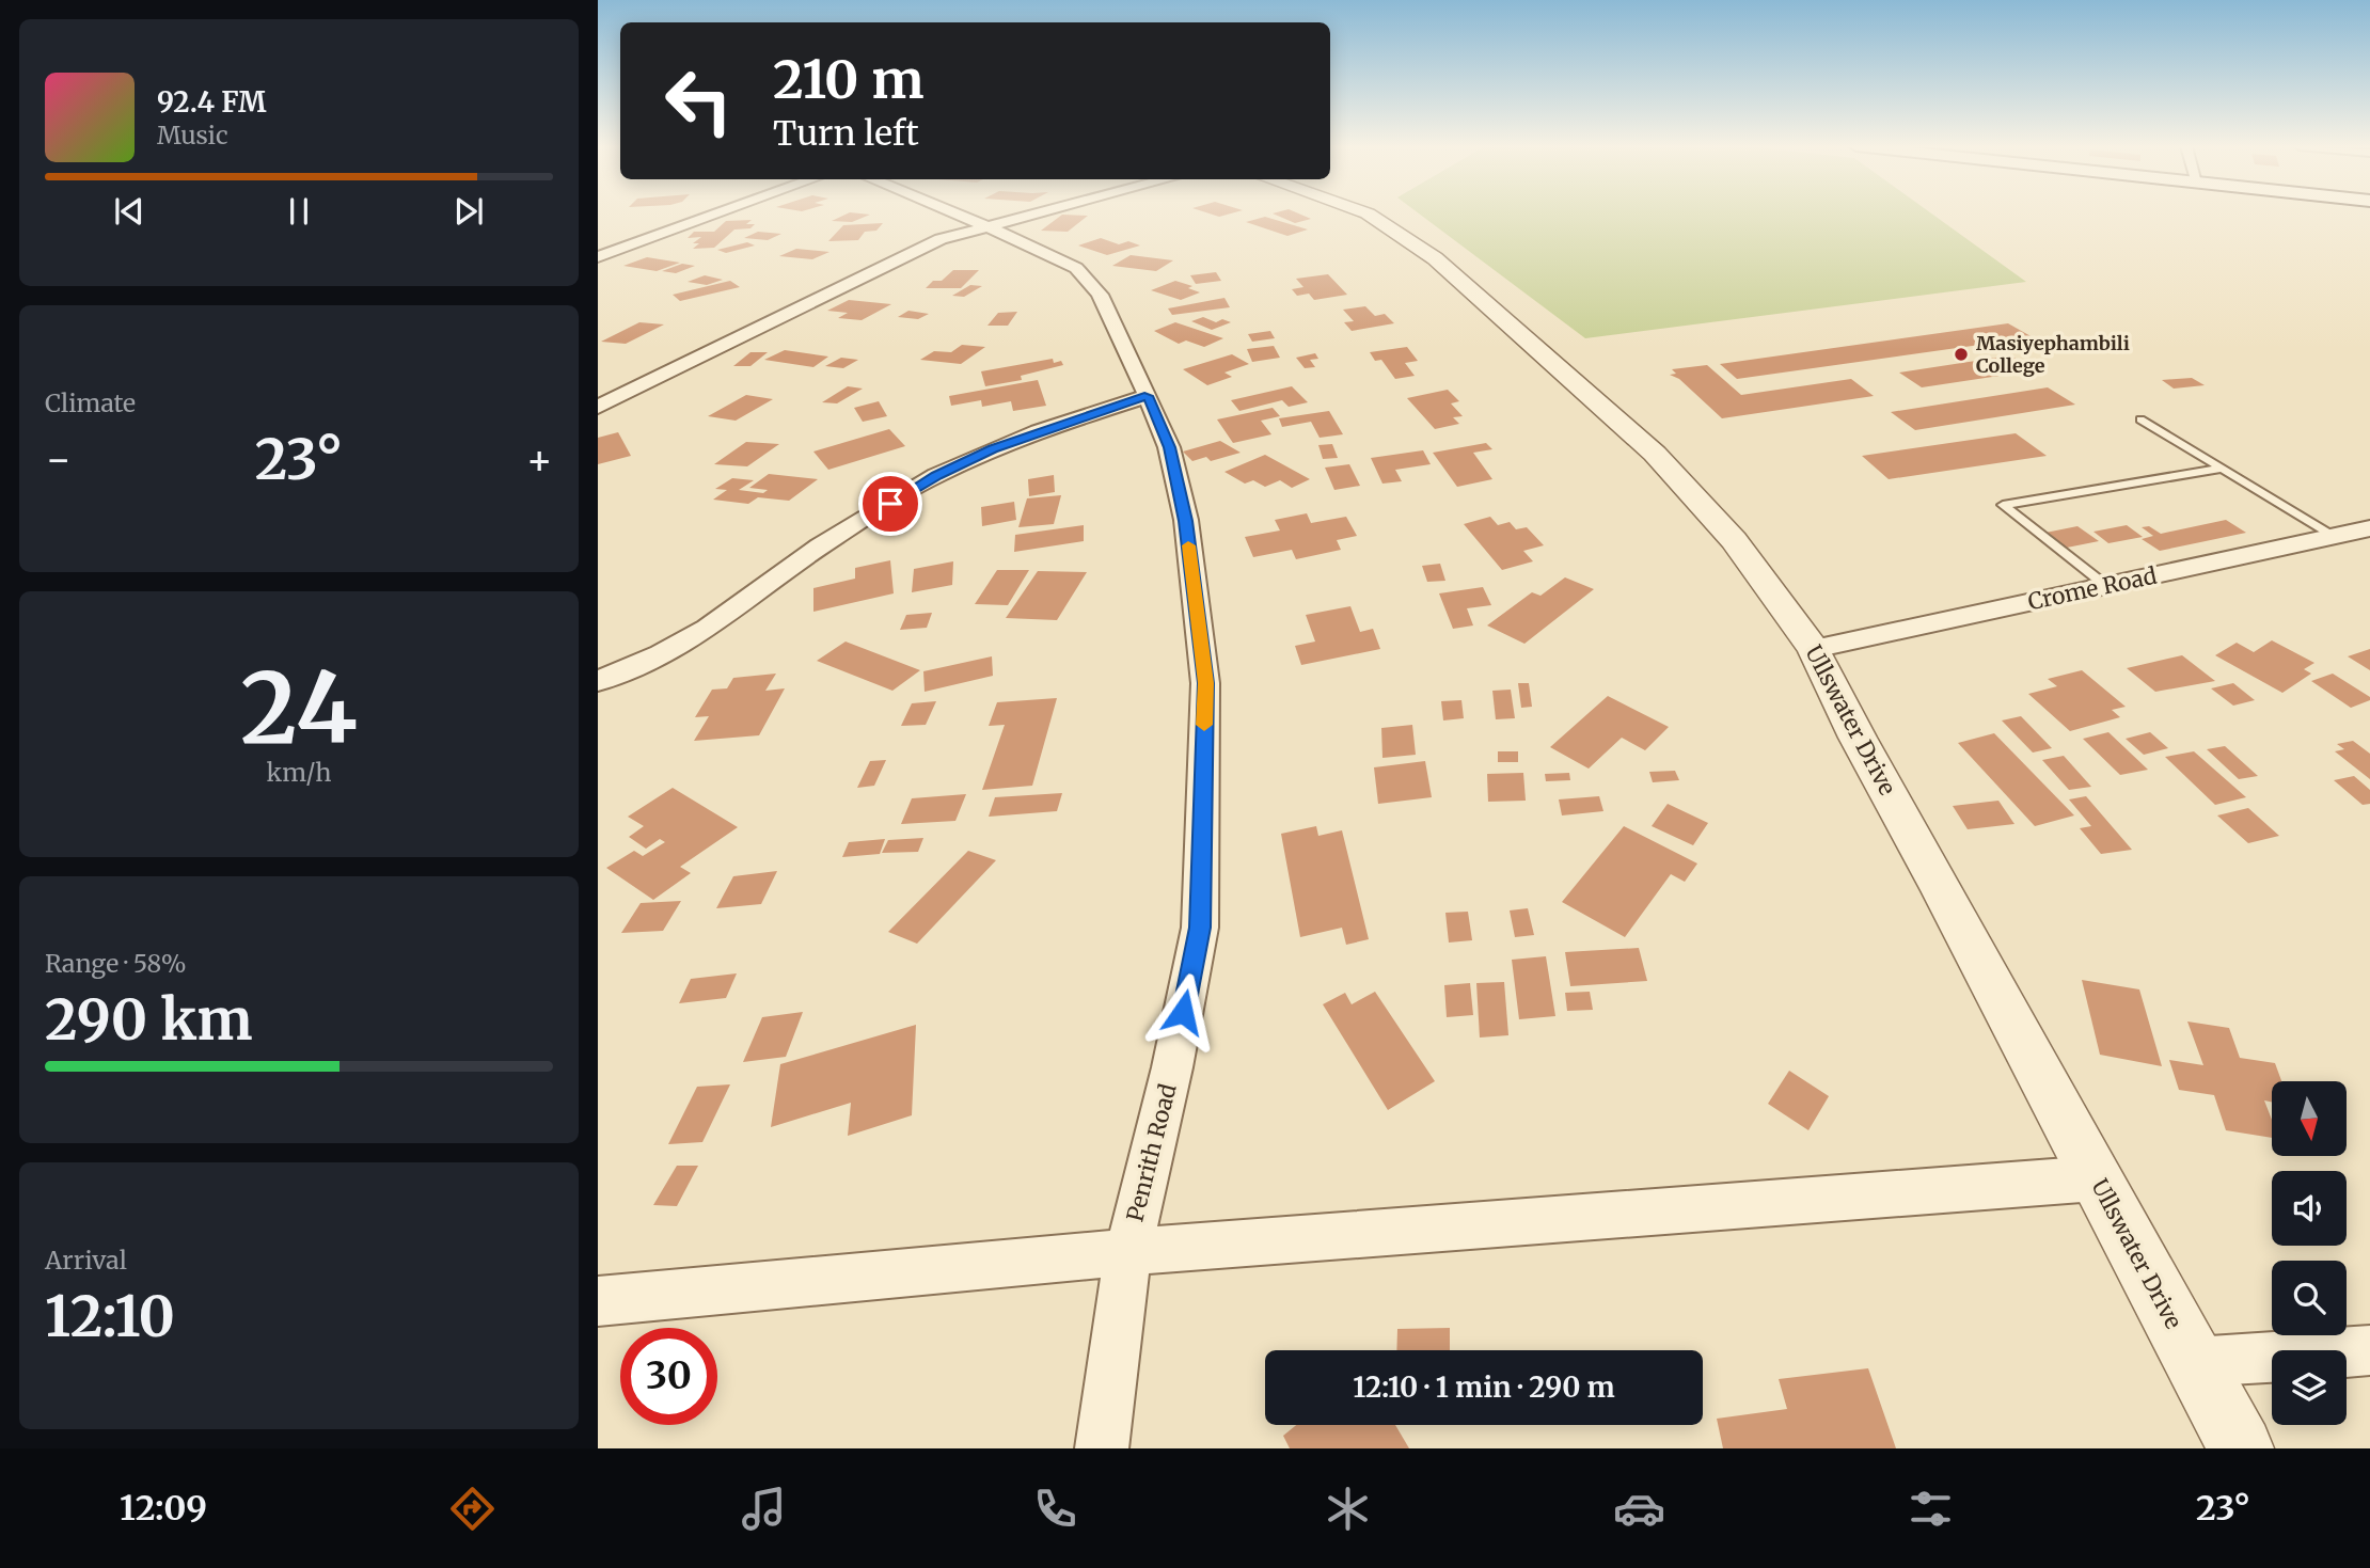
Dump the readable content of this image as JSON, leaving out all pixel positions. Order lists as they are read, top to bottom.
{
  "streets": {
    "street": ["Crome Road", "Ullswater Drive", "Penrith Road"]
  },
  "crossings": [
    ["Crome Road", "Ullswater Drive"]
  ],
  "places": ["Masiyephambili College"],
  "north": "bottom",
  "page": {
    "turn": ["210 m", "Turn left"],
    "song": ["92.4 FM", "Music"],
    "tile": [
      "Climate",
      ["24", "km/h"],
      ["Range · 58%", "290 km"],
      ["Arrival", "12:10"]
    ],
    "heat": ["−", "23°", "+"],
    "limit": "30",
    "trip": "12:10 · 1 min · 290 m",
    "tabs": ["12:09", "23°"]
  }
}
